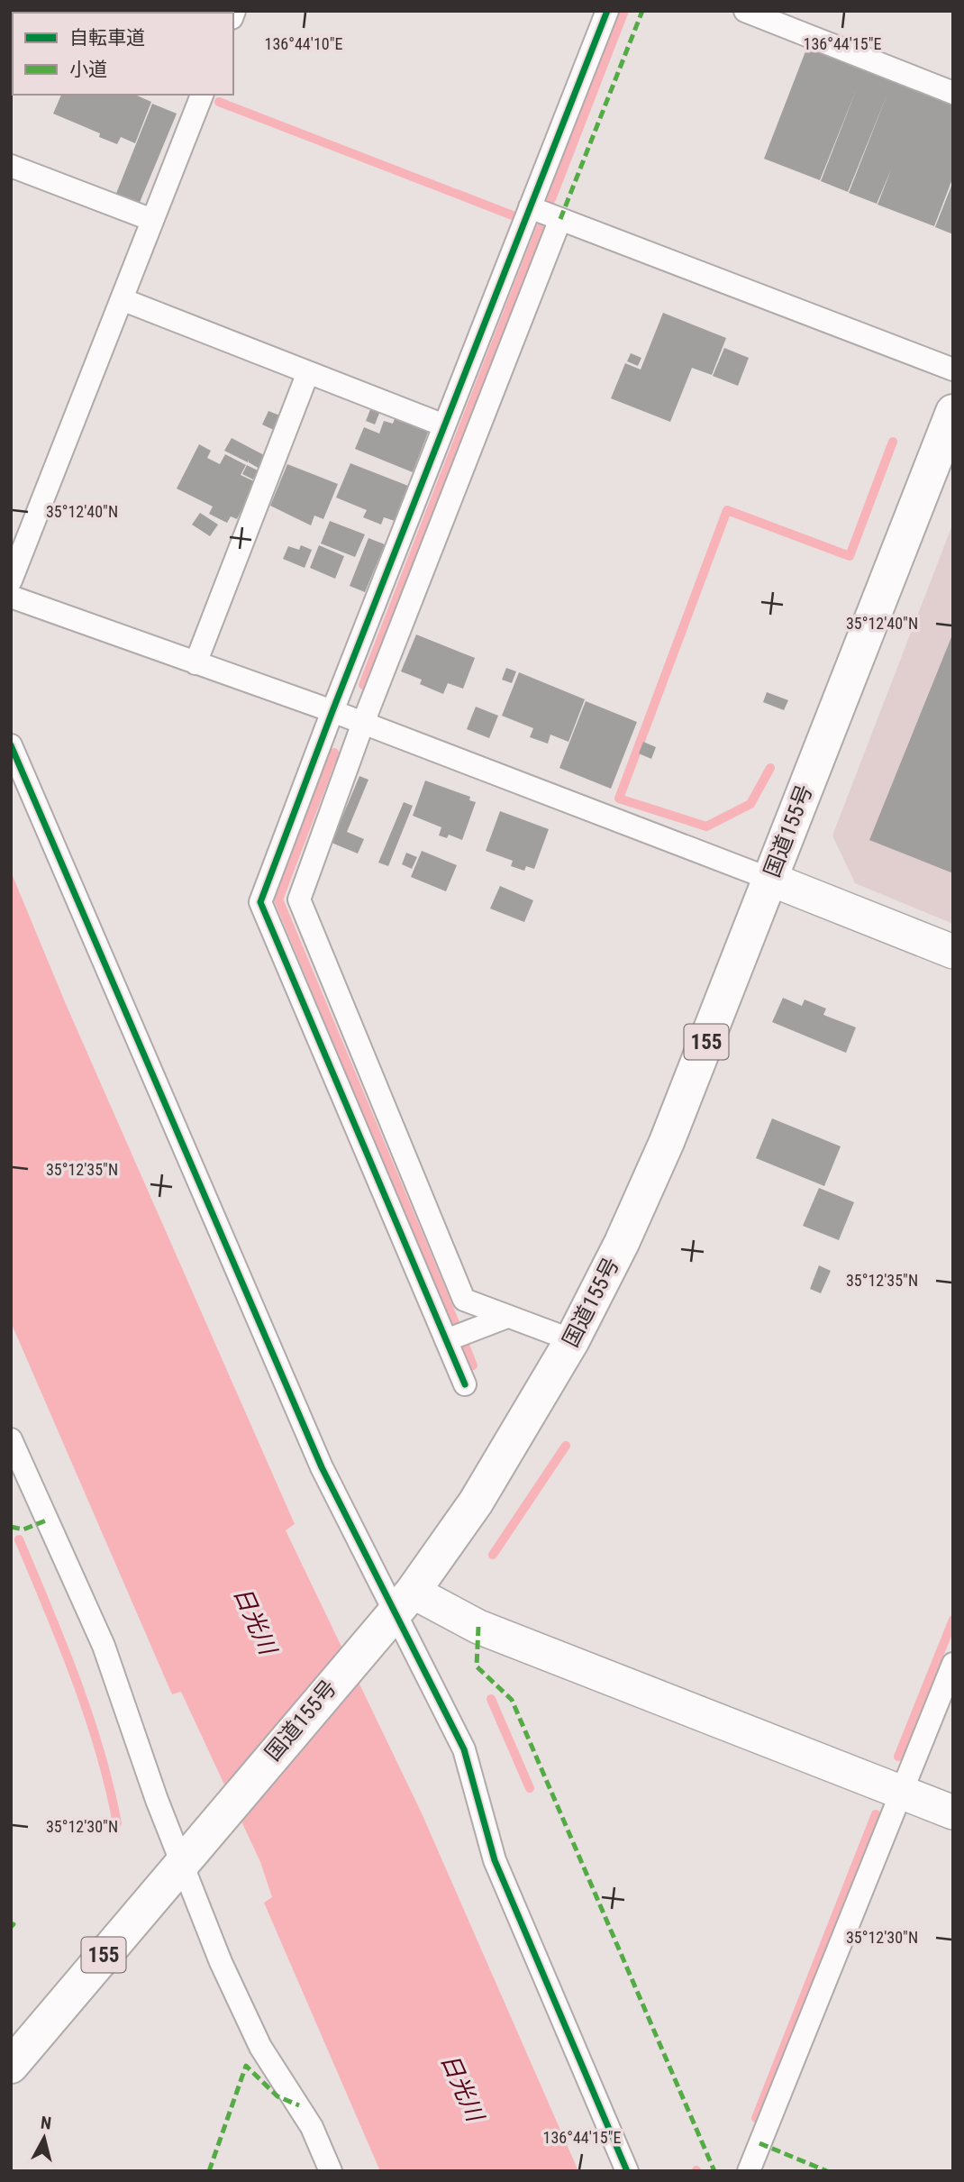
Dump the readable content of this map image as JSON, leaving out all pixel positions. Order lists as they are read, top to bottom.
{
  "streets": {
    "highway": ["国道155号", "155"]
  },
  "water": ["日光川"],
  "legend": ["自転車道", "小道"],
  "north": "top",
  "coordinates": [
    "136°44'10\"E",
    "136°44'15\"E",
    "35°12'40\"N",
    "35°12'35\"N",
    "35°12'30\"N"
  ]
}
